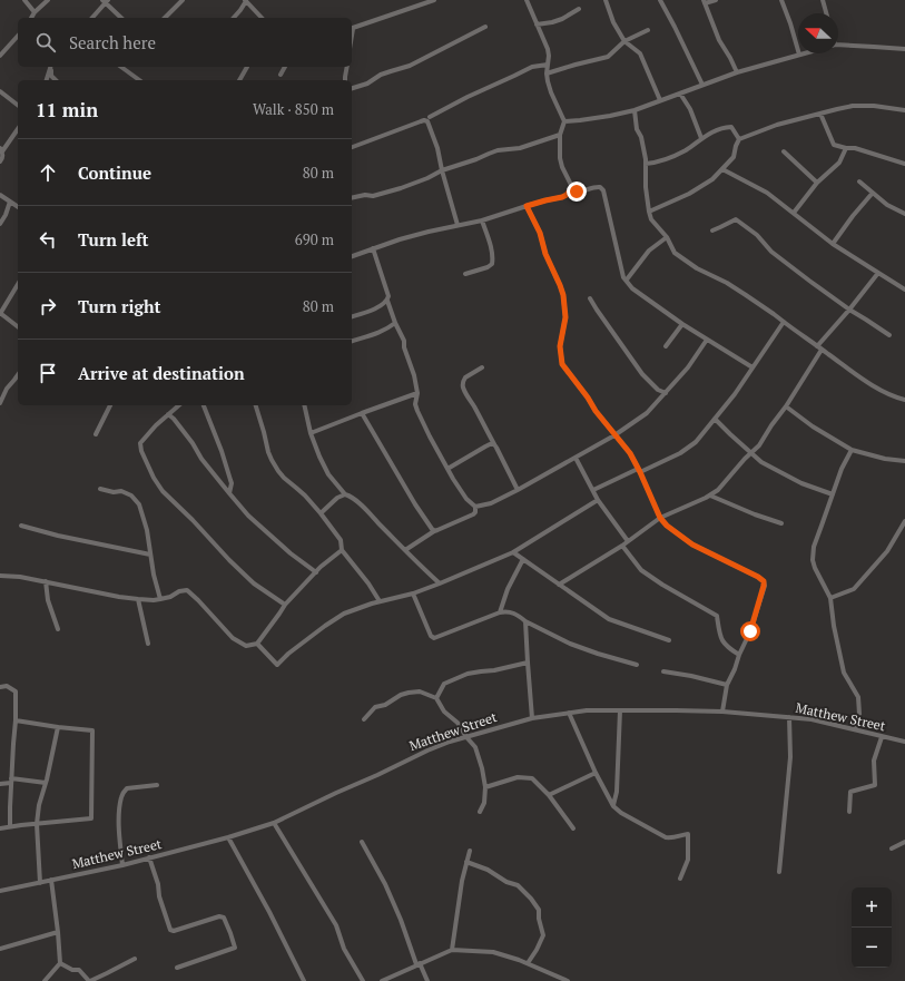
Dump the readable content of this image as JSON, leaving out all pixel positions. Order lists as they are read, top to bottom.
{
  "streets": {
    "street": ["Matthew Street"]
  },
  "north": "left",
  "page": {
    "search": "Search here",
    "heading": ["11 min", "Walk · 850 m"],
    "list": [
      ["Continue", "80 m"],
      ["Turn left", "690 m"],
      ["Turn right", "80 m"],
      "Arrive at destination"
    ],
    "map_buttons": ["+", "−"]
  }
}
